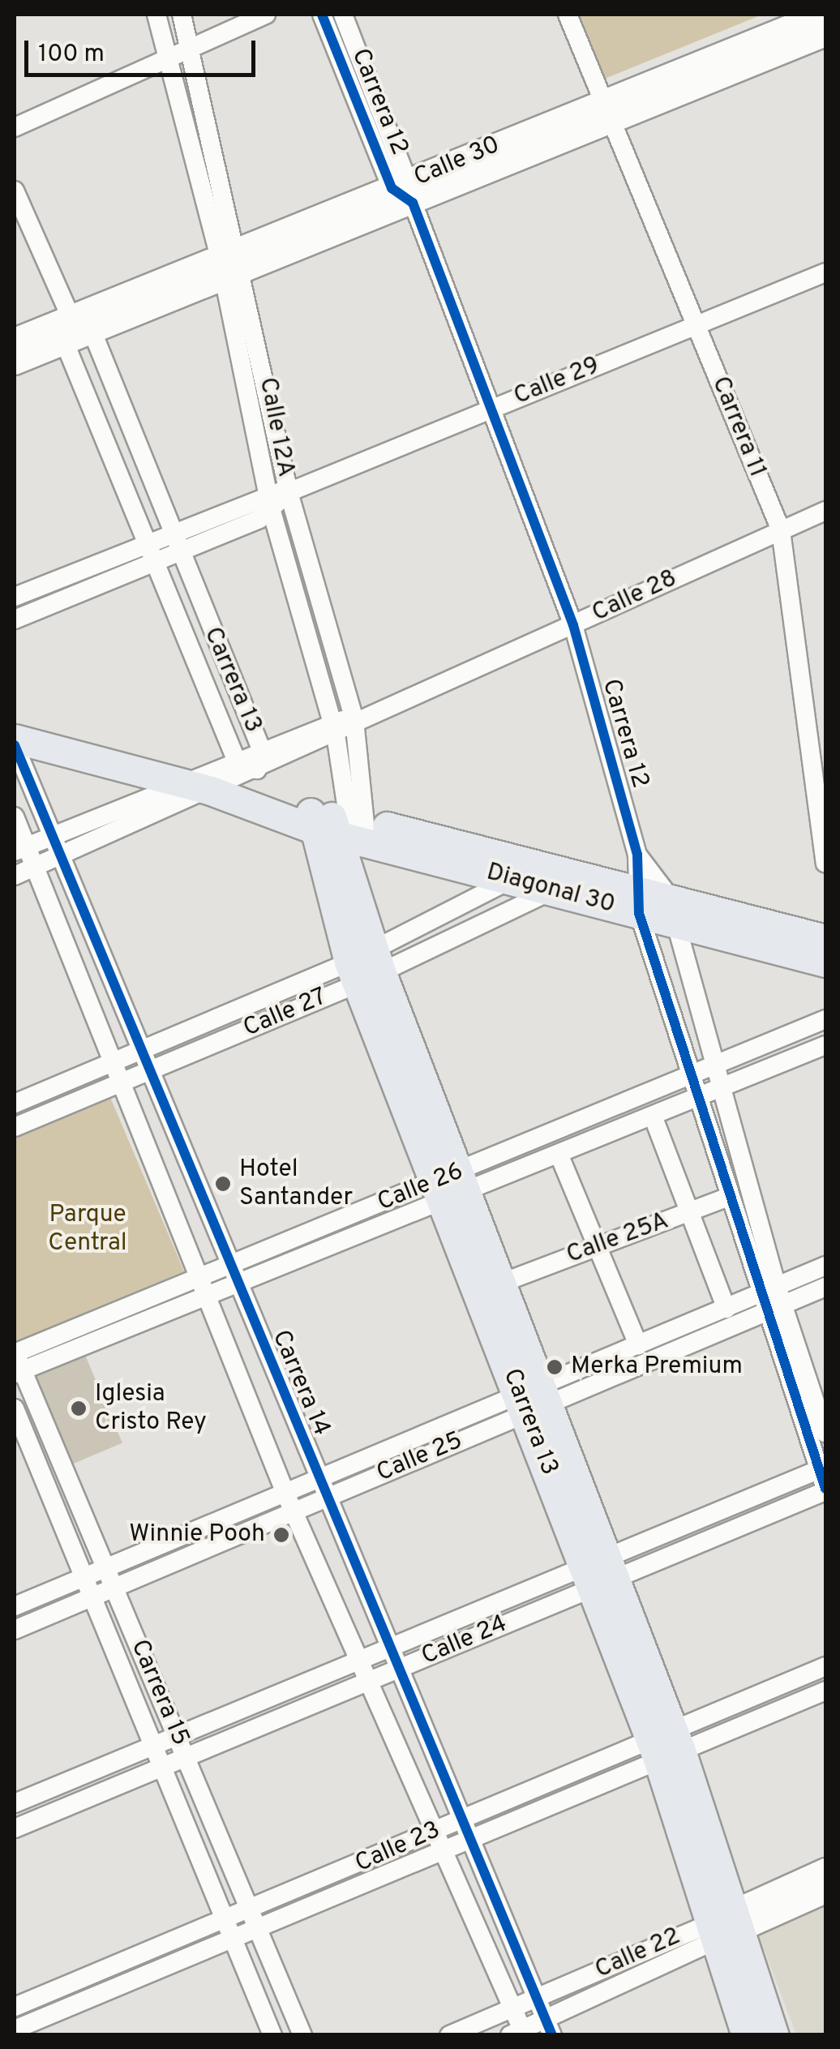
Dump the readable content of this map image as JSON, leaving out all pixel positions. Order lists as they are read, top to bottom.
{
  "streets": {
    "main road": ["Carrera 13", "Diagonal 30"],
    "street": [
      "Carrera 12",
      "Calle 30",
      "Calle 29",
      "Calle 12A",
      "Carrera 11",
      "Calle 28",
      "Calle 27",
      "Calle 26",
      "Calle 25A",
      "Carrera 14",
      "Calle 25",
      "Calle 24",
      "Carrera 15",
      "Calle 23",
      "Calle 22"
    ]
  },
  "crossings": [
    ["Carrera 12", "Calle 30"],
    ["Carrera 12", "Calle 29"],
    ["Carrera 12", "Calle 28"],
    ["Carrera 12", "Diagonal 30"],
    ["Carrera 12", "Calle 26"],
    ["Carrera 12", "Calle 25A"],
    ["Carrera 12", "Calle 25"],
    ["Carrera 12", "Calle 24"],
    ["Calle 30", "Calle 12A"],
    ["Calle 30", "Carrera 11"],
    ["Calle 30", "Carrera 13"],
    ["Calle 29", "Calle 12A"],
    ["Calle 29", "Carrera 11"],
    ["Calle 29", "Carrera 13"],
    ["Calle 12A", "Calle 28"],
    ["Calle 12A", "Carrera 13"],
    ["Calle 12A", "Diagonal 30"],
    ["Carrera 11", "Calle 28"],
    ["Calle 28", "Carrera 13"],
    ["Calle 28", "Diagonal 30"],
    ["Calle 28", "Carrera 14"],
    ["Carrera 13", "Diagonal 30"],
    ["Carrera 13", "Calle 27"],
    ["Carrera 13", "Calle 26"],
    ["Carrera 13", "Calle 25A"],
    ["Carrera 13", "Calle 25"],
    ["Carrera 13", "Calle 24"],
    ["Carrera 13", "Calle 23"],
    ["Carrera 13", "Calle 22"],
    ["Diagonal 30", "Calle 27"],
    ["Calle 27", "Carrera 14"],
    ["Calle 26", "Carrera 14"],
    ["Calle 26", "Carrera 15"],
    ["Carrera 14", "Calle 25"],
    ["Carrera 14", "Calle 24"],
    ["Carrera 14", "Calle 23"],
    ["Carrera 14", "Calle 22"],
    ["Calle 25", "Carrera 15"],
    ["Calle 24", "Carrera 15"],
    ["Carrera 15", "Calle 23"]
  ],
  "parks": ["Parque Central"],
  "places": [
    "Hotel Santander",
    "Merka Premium",
    "Iglesia Cristo Rey",
    "Winnie Pooh"
  ],
  "scale_bar": "100 m"
}
